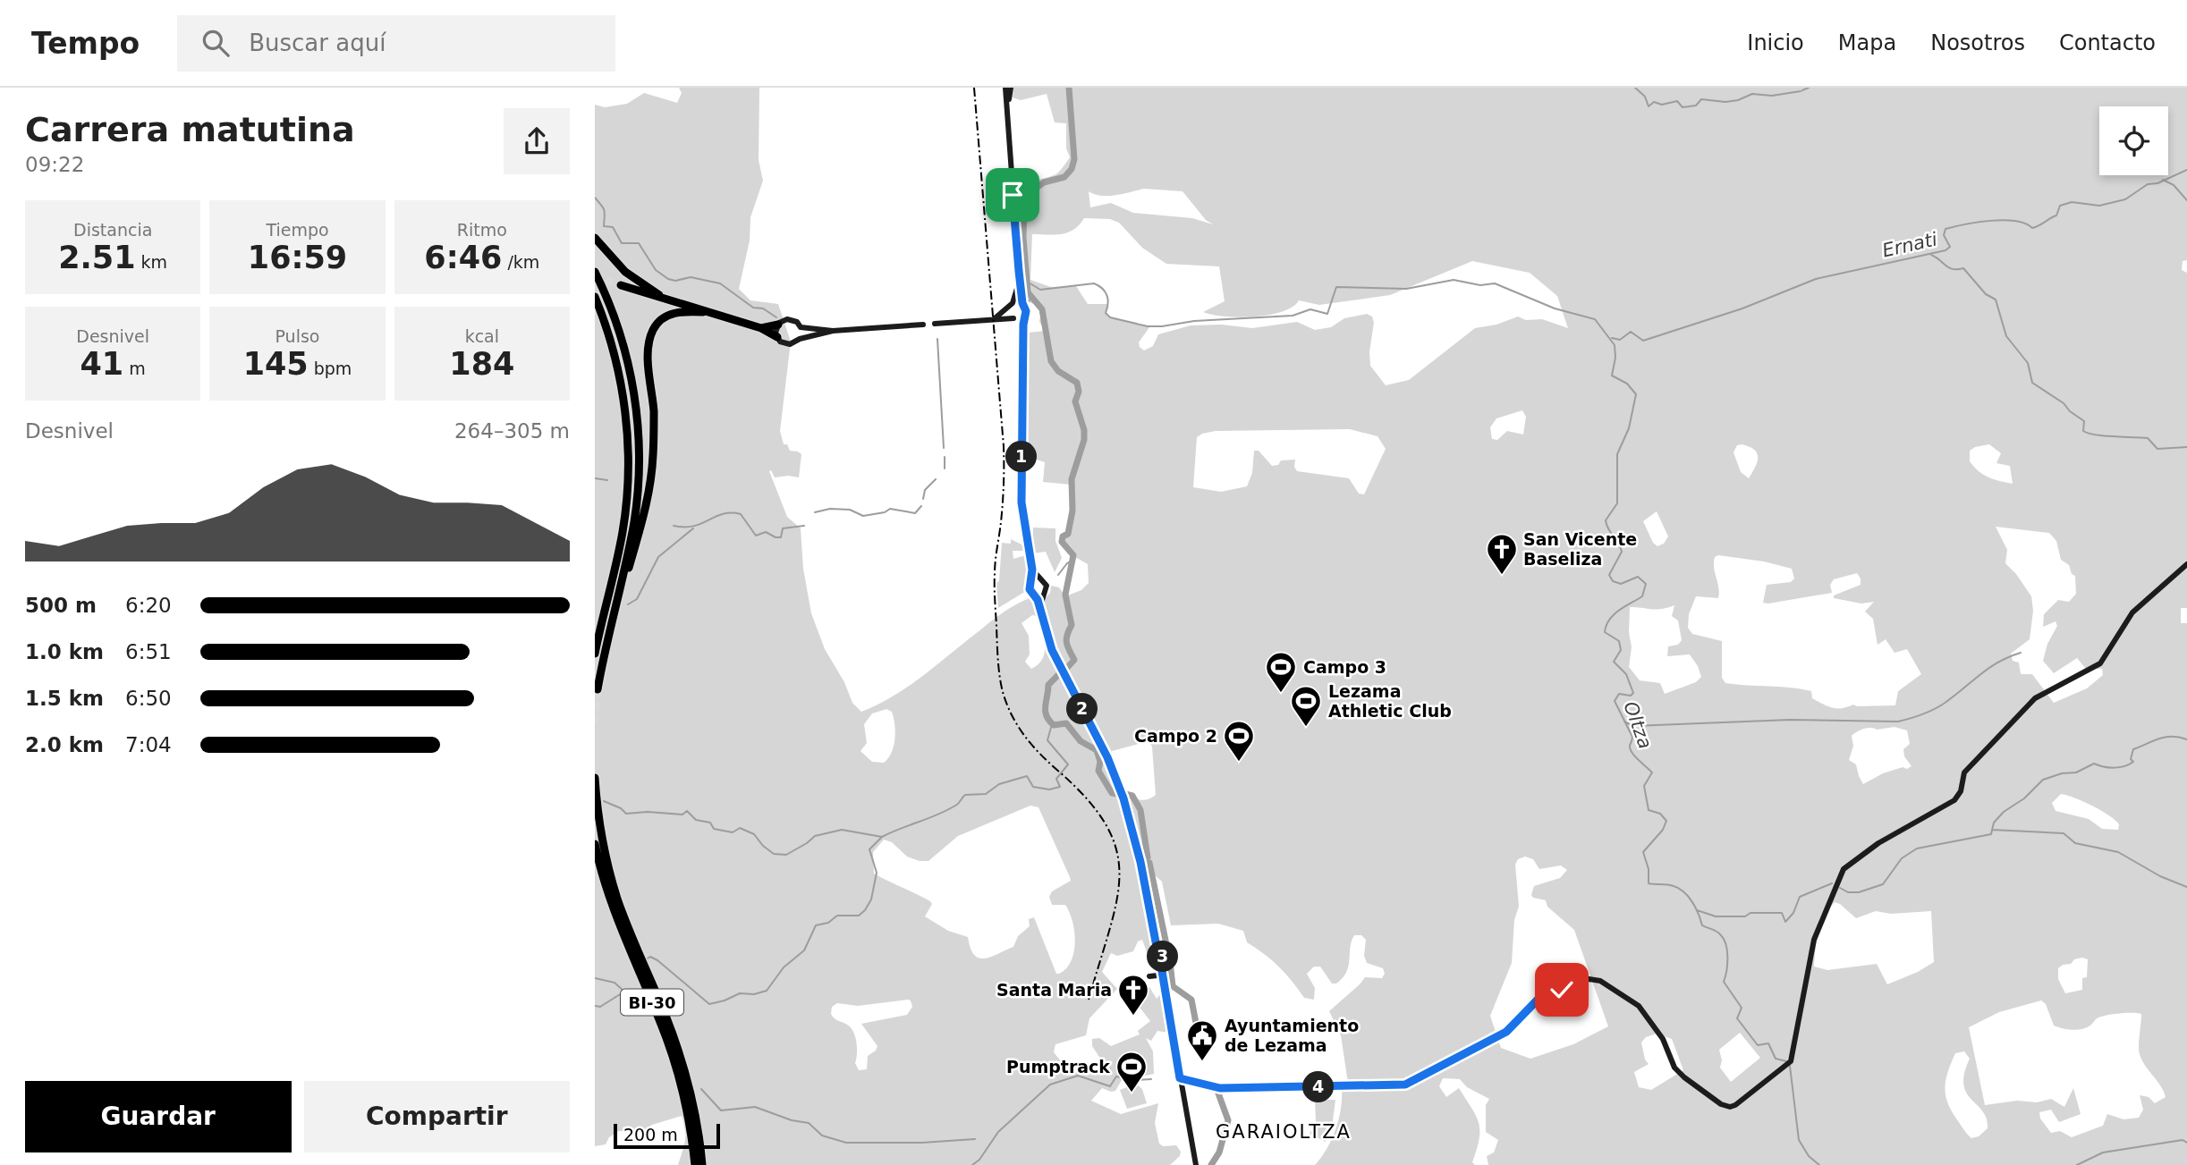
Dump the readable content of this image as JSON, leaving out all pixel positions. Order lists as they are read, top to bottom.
{
  "streets": {
    "highway": ["BI-30"]
  },
  "districts": ["GARAIOLTZA"],
  "water": ["Ernati", "Oltza"],
  "places": {
    "church": ["San Vicente Baseliza", "Santa Maria"],
    "sports": [
      "Campo 3",
      "Lezama Athletic Club",
      "Campo 2",
      "Pumptrack"
    ],
    "public building": ["Ayuntamiento de Lezama"]
  },
  "scale_bar": "200 m",
  "page": {
    "header": "Tempo",
    "search": "Buscar aquí",
    "nav": [
      "Inicio",
      "Mapa",
      "Nosotros",
      "Contacto"
    ],
    "heading": ["Carrera matutina", "09:22"],
    "stats": [
      ["Distancia", "2.51 km"],
      ["Tiempo", "16:59"],
      ["Ritmo", "6:46 /km"],
      ["Desnivel", "41 m"],
      ["Pulso", "145 bpm"],
      ["kcal", "184"]
    ],
    "chart": ["Desnivel", "264–305 m"],
    "pins": [
      "1",
      "2",
      "3",
      "4"
    ],
    "list": [
      {
        "name": "500 m",
        "note": "6:20"
      },
      {
        "name": "1.0 km",
        "note": "6:51"
      },
      {
        "name": "1.5 km",
        "note": "6:50"
      },
      {
        "name": "2.0 km",
        "note": "7:04"
      }
    ],
    "buttons": ["Guardar", "Compartir"],
    "scale": "200 m"
  }
}
